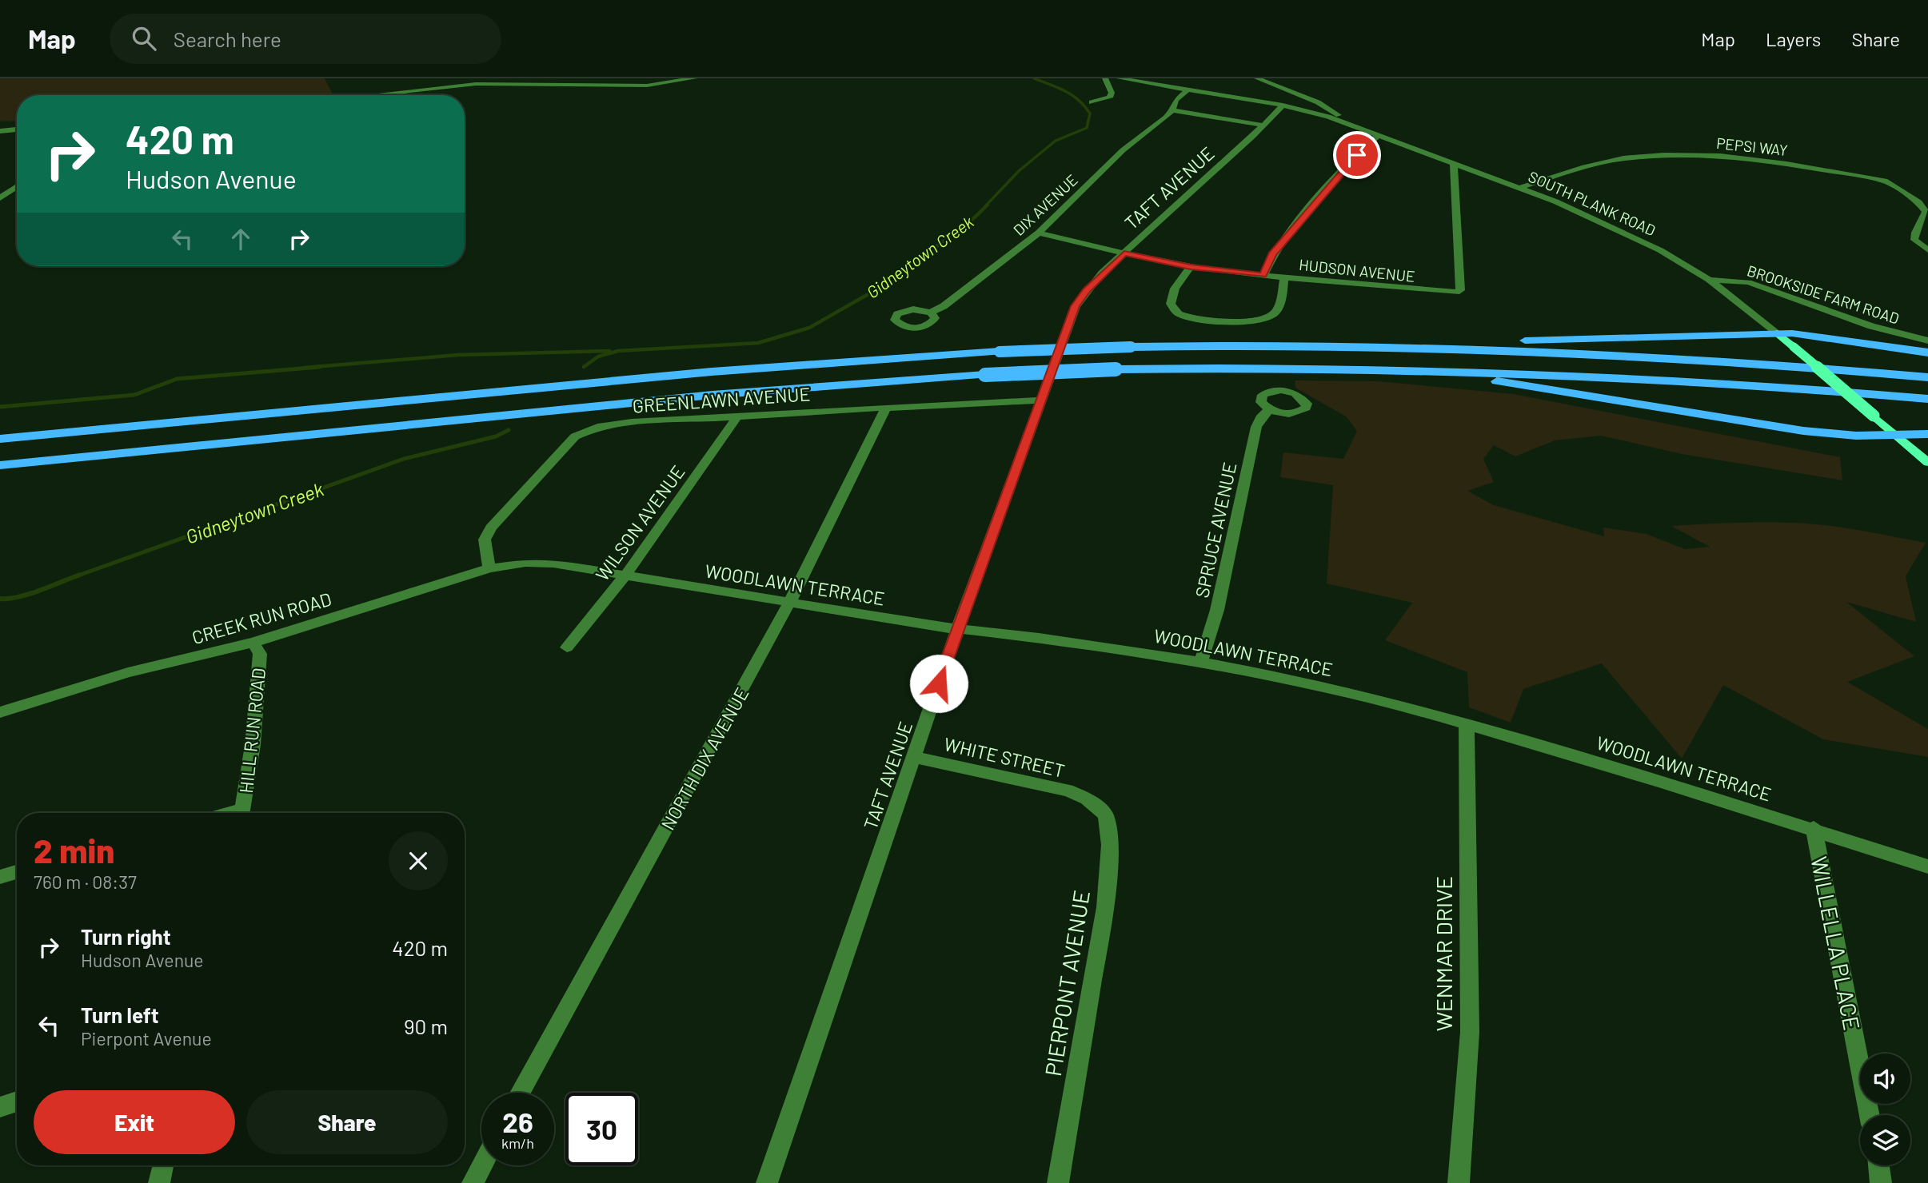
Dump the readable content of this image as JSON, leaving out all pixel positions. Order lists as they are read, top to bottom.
{
  "streets": {
    "main road": ["SOUTH PLANK ROAD"],
    "street": [
      "PEPSI WAY",
      "TAFT AVENUE",
      "DIX AVENUE",
      "HUDSON AVENUE",
      "BROOKSIDE FARM ROAD",
      "GREENLAWN AVENUE",
      "WILSON AVENUE",
      "SPRUCE AVENUE",
      "WOODLAWN TERRACE",
      "CREEK RUN ROAD",
      "HILL RUN ROAD",
      "WHITE STREET",
      "NORTH DIX AVENUE",
      "WILLELLA PLACE",
      "WENMAR DRIVE",
      "PIERPONT AVENUE"
    ]
  },
  "crossings": [
    ["PEPSI WAY", "SOUTH PLANK ROAD"],
    ["TAFT AVENUE", "HUDSON AVENUE"],
    ["TAFT AVENUE", "GREENLAWN AVENUE"],
    ["TAFT AVENUE", "WOODLAWN TERRACE"],
    ["TAFT AVENUE", "WHITE STREET"],
    ["SOUTH PLANK ROAD", "HUDSON AVENUE"],
    ["SOUTH PLANK ROAD", "BROOKSIDE FARM ROAD"],
    ["DIX AVENUE", "HUDSON AVENUE"],
    ["GREENLAWN AVENUE", "WILSON AVENUE"],
    ["GREENLAWN AVENUE", "CREEK RUN ROAD"],
    ["GREENLAWN AVENUE", "NORTH DIX AVENUE"],
    ["WILSON AVENUE", "WOODLAWN TERRACE"],
    ["SPRUCE AVENUE", "WOODLAWN TERRACE"],
    ["WOODLAWN TERRACE", "CREEK RUN ROAD"],
    ["WOODLAWN TERRACE", "NORTH DIX AVENUE"],
    ["WOODLAWN TERRACE", "WILLELLA PLACE"],
    ["WOODLAWN TERRACE", "WENMAR DRIVE"],
    ["CREEK RUN ROAD", "HILL RUN ROAD"],
    ["WHITE STREET", "PIERPONT AVENUE"]
  ],
  "water": ["Gidneytown Creek"],
  "page": {
    "header": "Map",
    "search": "Search here",
    "nav": ["Map", "Layers", "Share"],
    "turn": ["420 m", "Hudson Avenue"],
    "heading": ["2 min", "760 m · 08:37"],
    "list": [
      {
        "name": "Turn right",
        "note": "Hudson Avenue",
        "value": "420 m"
      },
      {
        "name": "Turn left",
        "note": "Pierpont Avenue",
        "value": "90 m"
      }
    ],
    "buttons": ["Exit", "Share"],
    "speed": "26 km/h",
    "limit": "30"
  }
}
